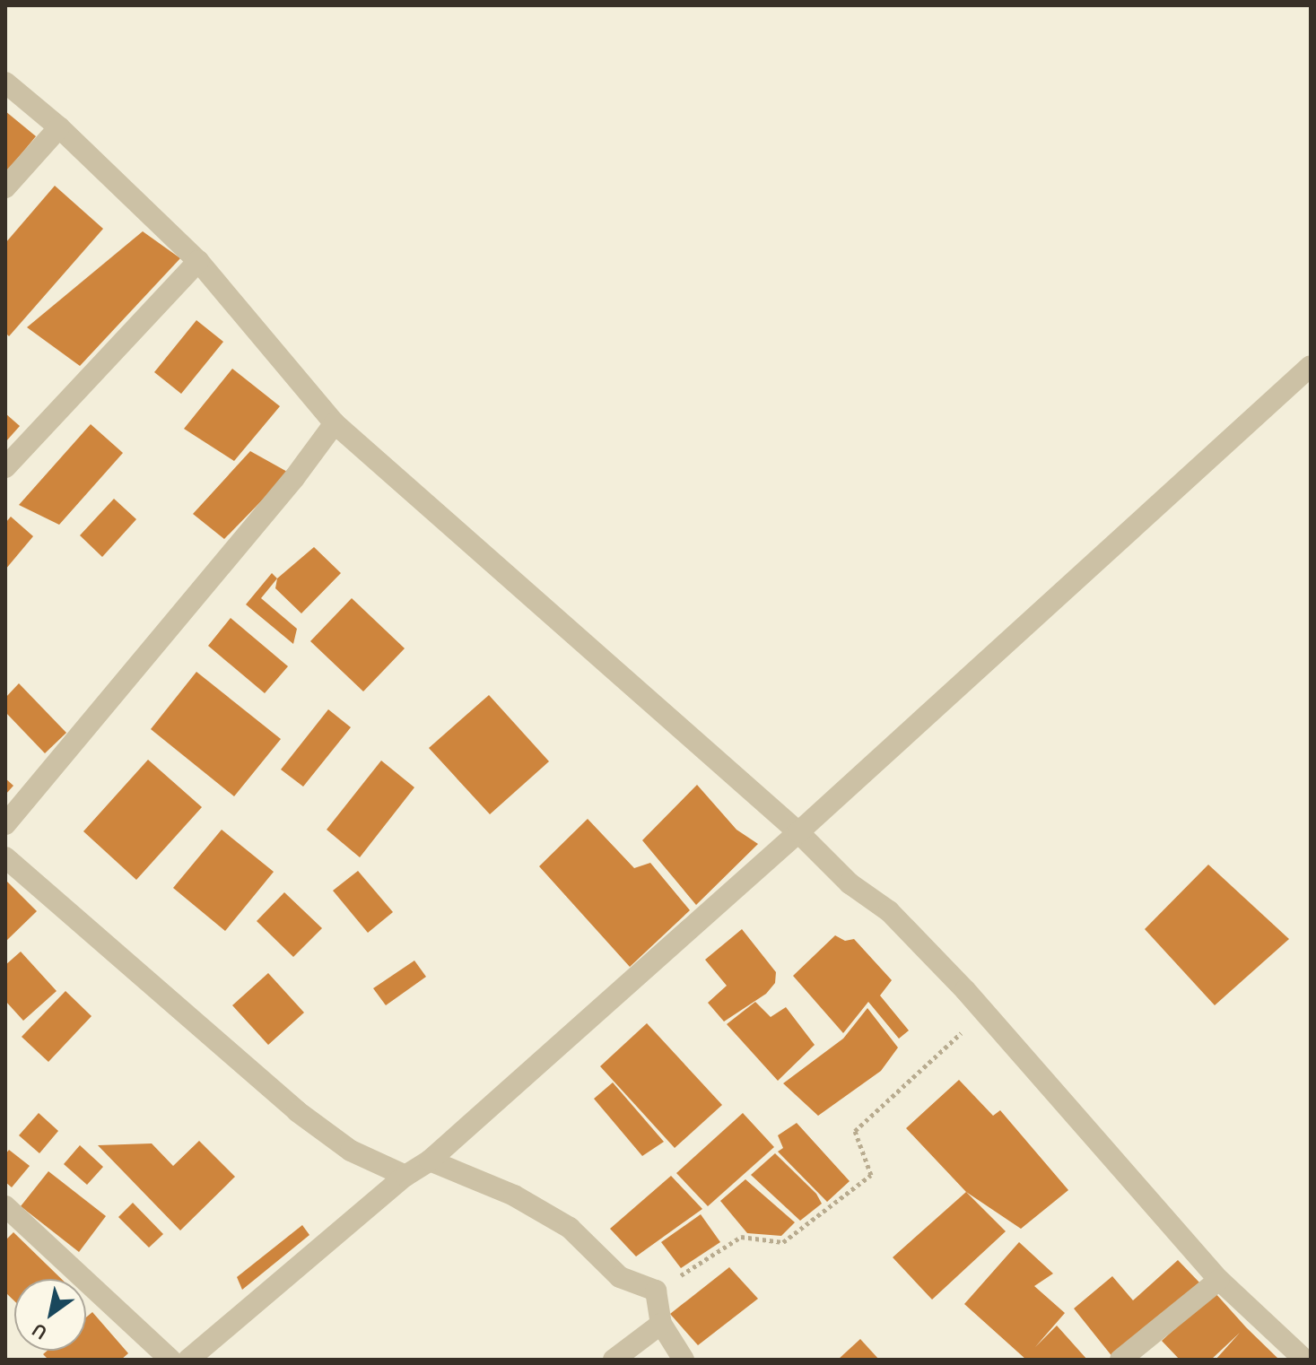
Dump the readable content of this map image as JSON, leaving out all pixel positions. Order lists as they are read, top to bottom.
{
  "north": "bottom left"
}
